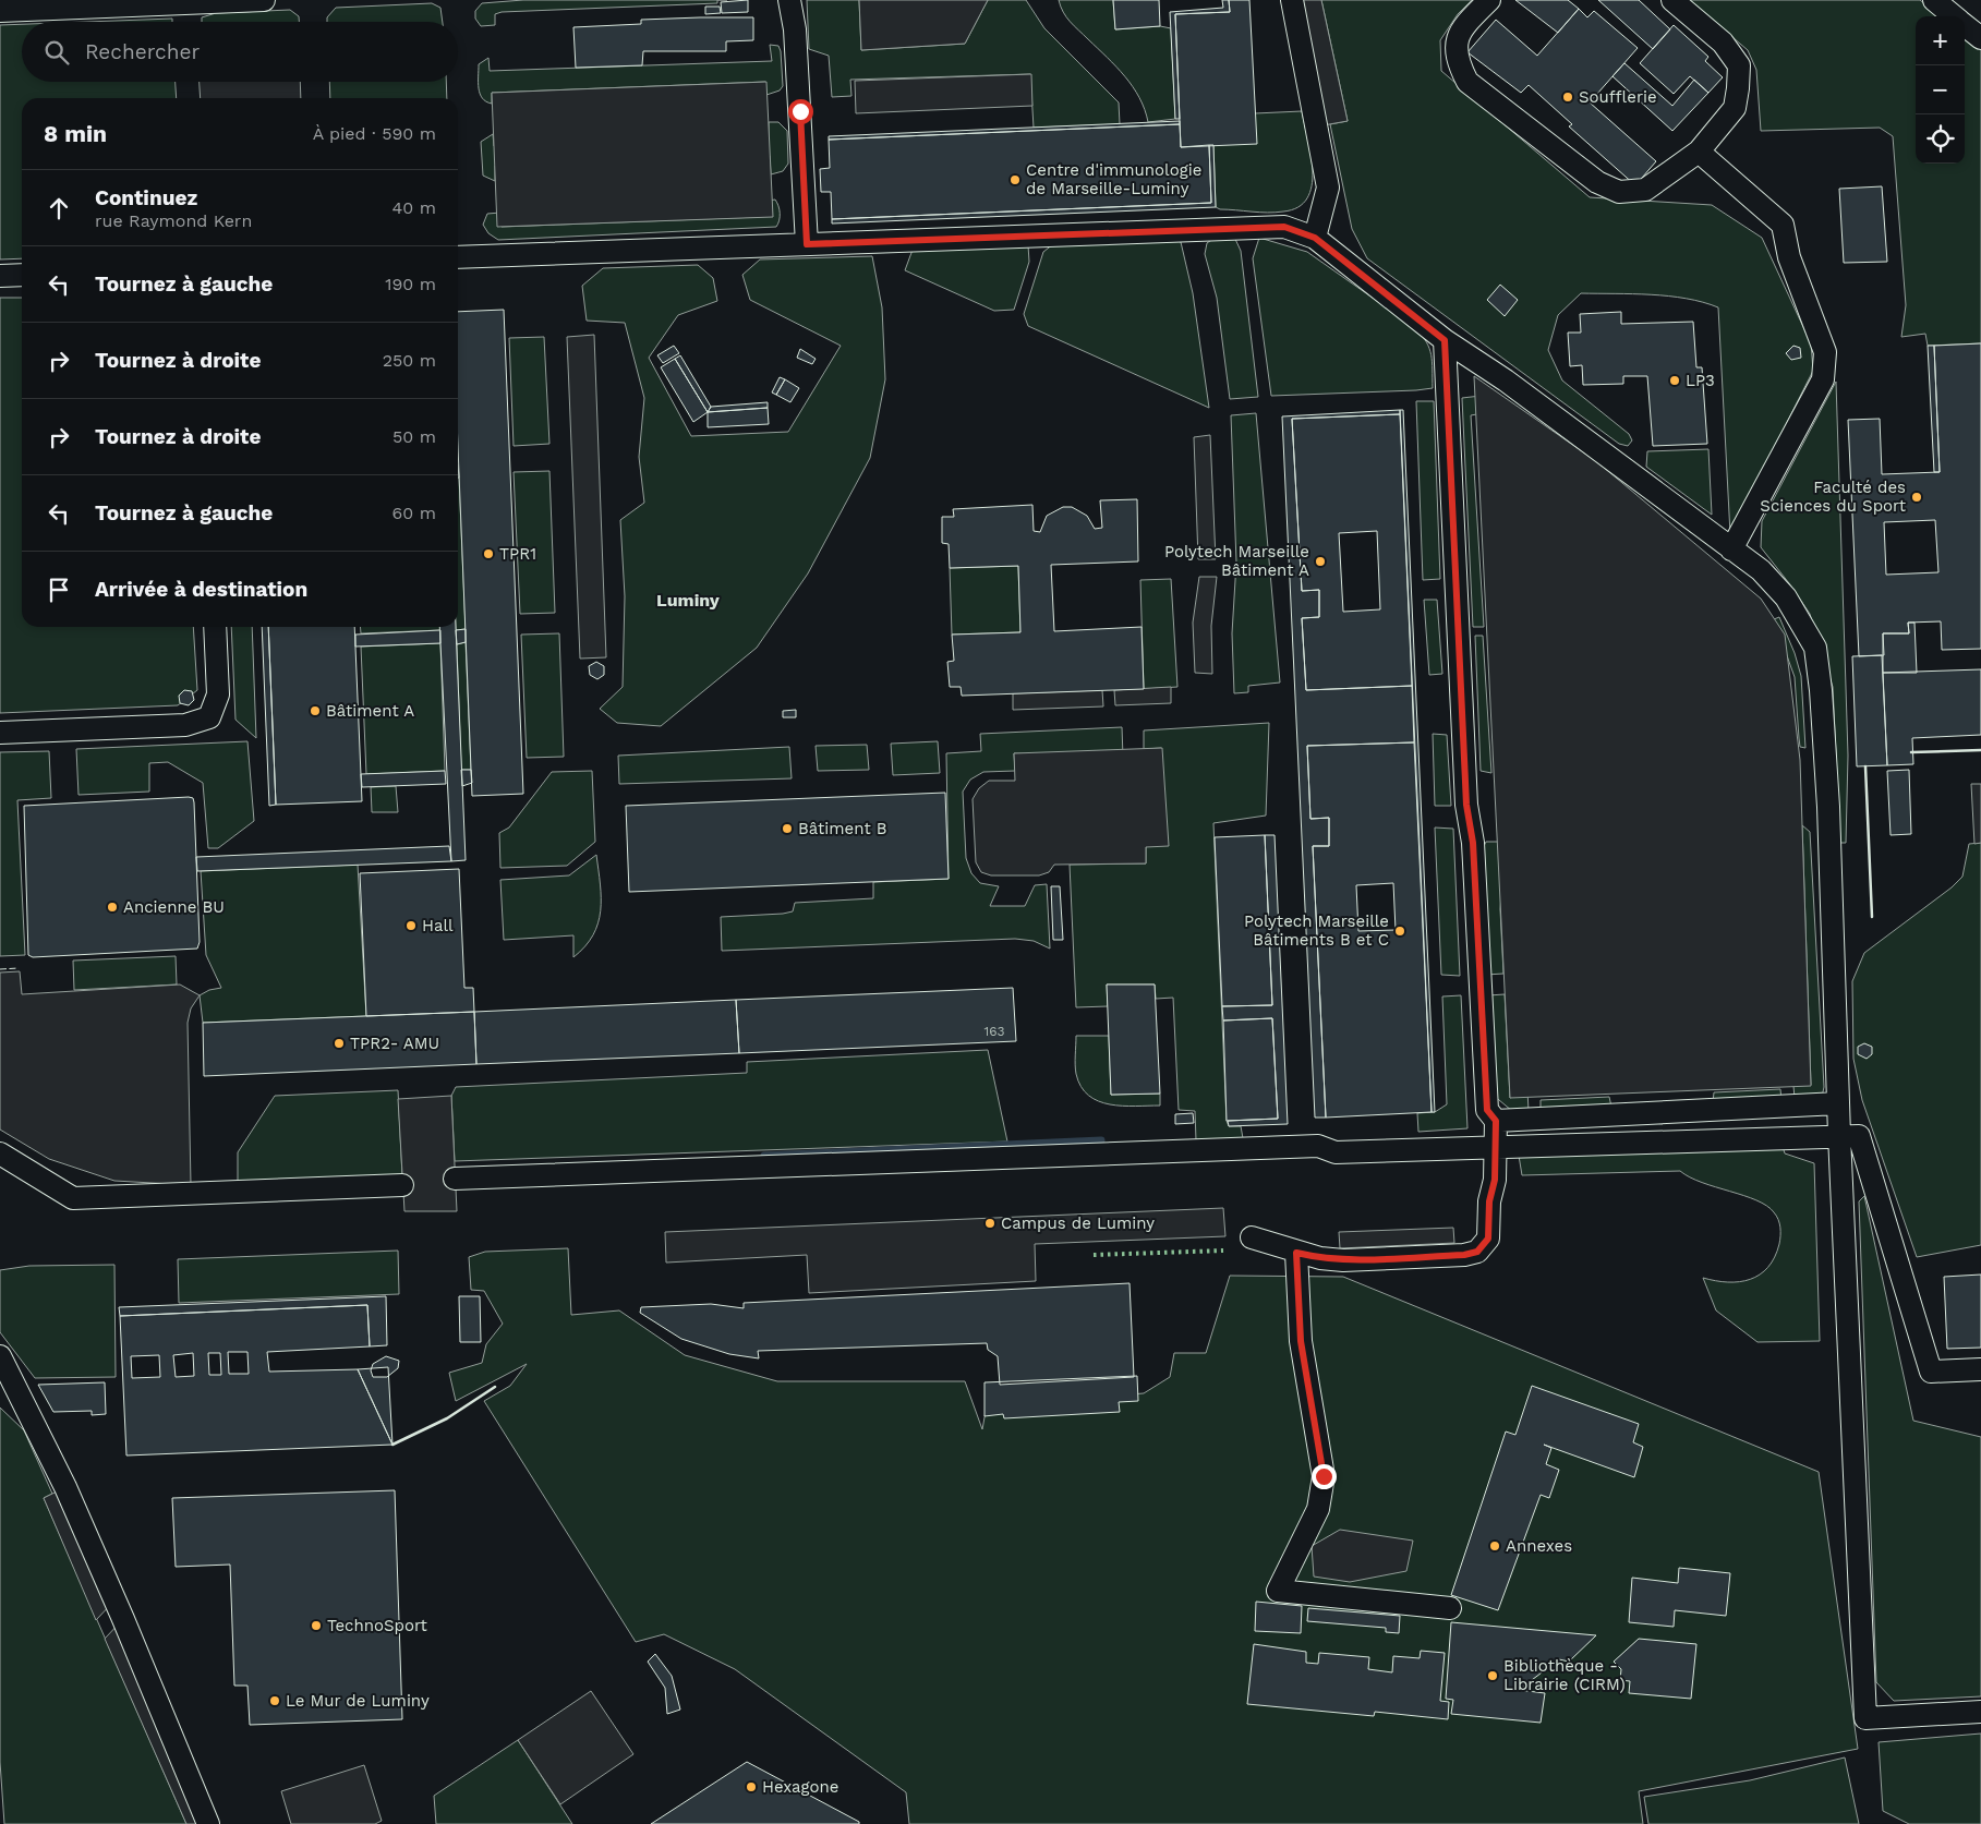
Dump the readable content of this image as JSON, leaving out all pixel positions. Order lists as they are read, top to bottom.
{
  "districts": ["Luminy"],
  "places": [
    "Soufflerie",
    "Centre d'immunologie de Marseille-Luminy",
    "LP3",
    "Faculté des Sciences du Sport",
    "TPR1",
    "Polytech Marseille Bâtiment A",
    "Bâtiment A",
    "Bâtiment B",
    "Ancienne BU",
    "Hall",
    "Polytech Marseille Bâtiments B et C",
    "TPR2- AMU",
    "Campus de Luminy",
    "Annexes",
    "TechnoSport",
    "Bibliothèque - Librairie (CIRM)",
    "Le Mur de Luminy",
    "Hexagone"
  ],
  "house_numbers": ["163"],
  "page": {
    "map_buttons": ["+", "−"],
    "search": "Rechercher",
    "heading": ["8 min", "À pied · 590 m"],
    "list": [
      ["Continuez", "rue Raymond Kern", "40 m"],
      ["Tournez à gauche", "190 m"],
      ["Tournez à droite", "250 m"],
      ["Tournez à droite", "50 m"],
      ["Tournez à gauche", "60 m"],
      "Arrivée à destination"
    ]
  }
}
